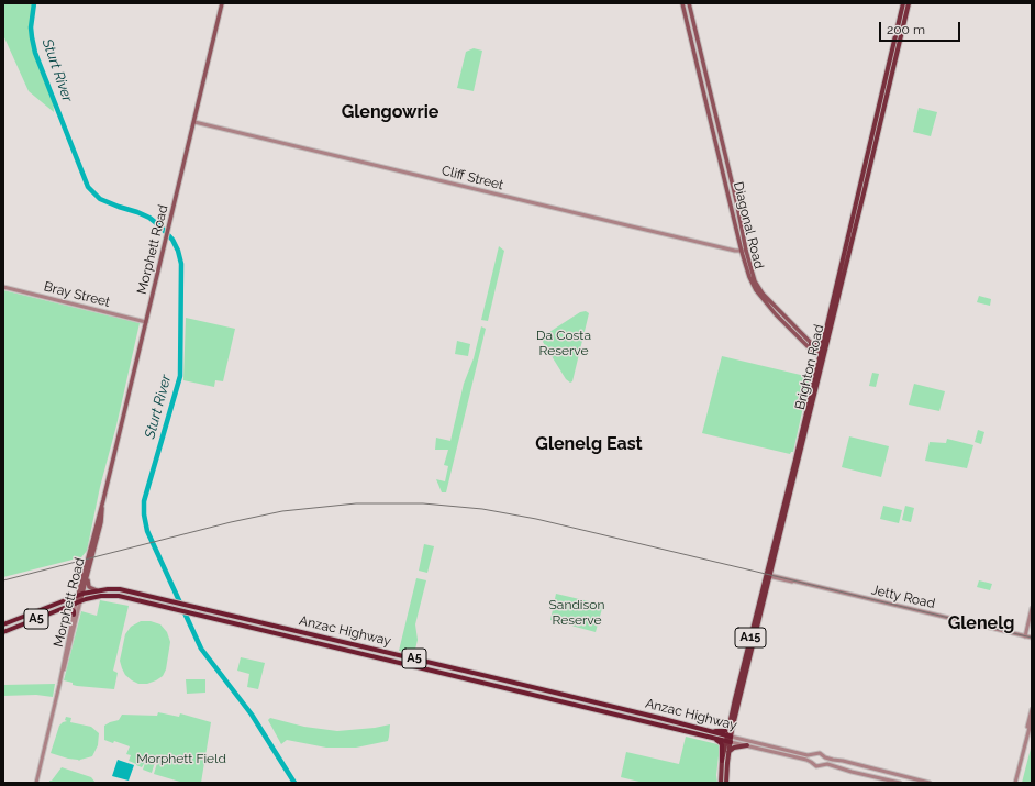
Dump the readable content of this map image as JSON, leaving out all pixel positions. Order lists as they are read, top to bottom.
{
  "streets": {
    "highway": ["A5", "Anzac Highway"],
    "main road": [
      "Diagonal Road",
      "Morphett Road",
      "Brighton Road",
      "A15"
    ],
    "street": ["Cliff Street", "Bray Street", "Jetty Road"]
  },
  "crossings": [
    ["Cliff Street", "Diagonal Road"],
    ["Cliff Street", "Morphett Road"],
    ["Diagonal Road", "Brighton Road"],
    ["Morphett Road", "Bray Street"],
    ["Morphett Road", "Anzac Highway"],
    ["Brighton Road", "Jetty Road"],
    ["Brighton Road", "Anzac Highway"],
    ["Brighton Road", "A15"],
    ["Anzac Highway", "A15"]
  ],
  "districts": ["Glengowrie", "Glenelg East", "Glenelg"],
  "water": ["Sturt River"],
  "parks": ["Da Costa Reserve", "Sandison Reserve", "Morphett Field"],
  "scale_bar": "200 m"
}
